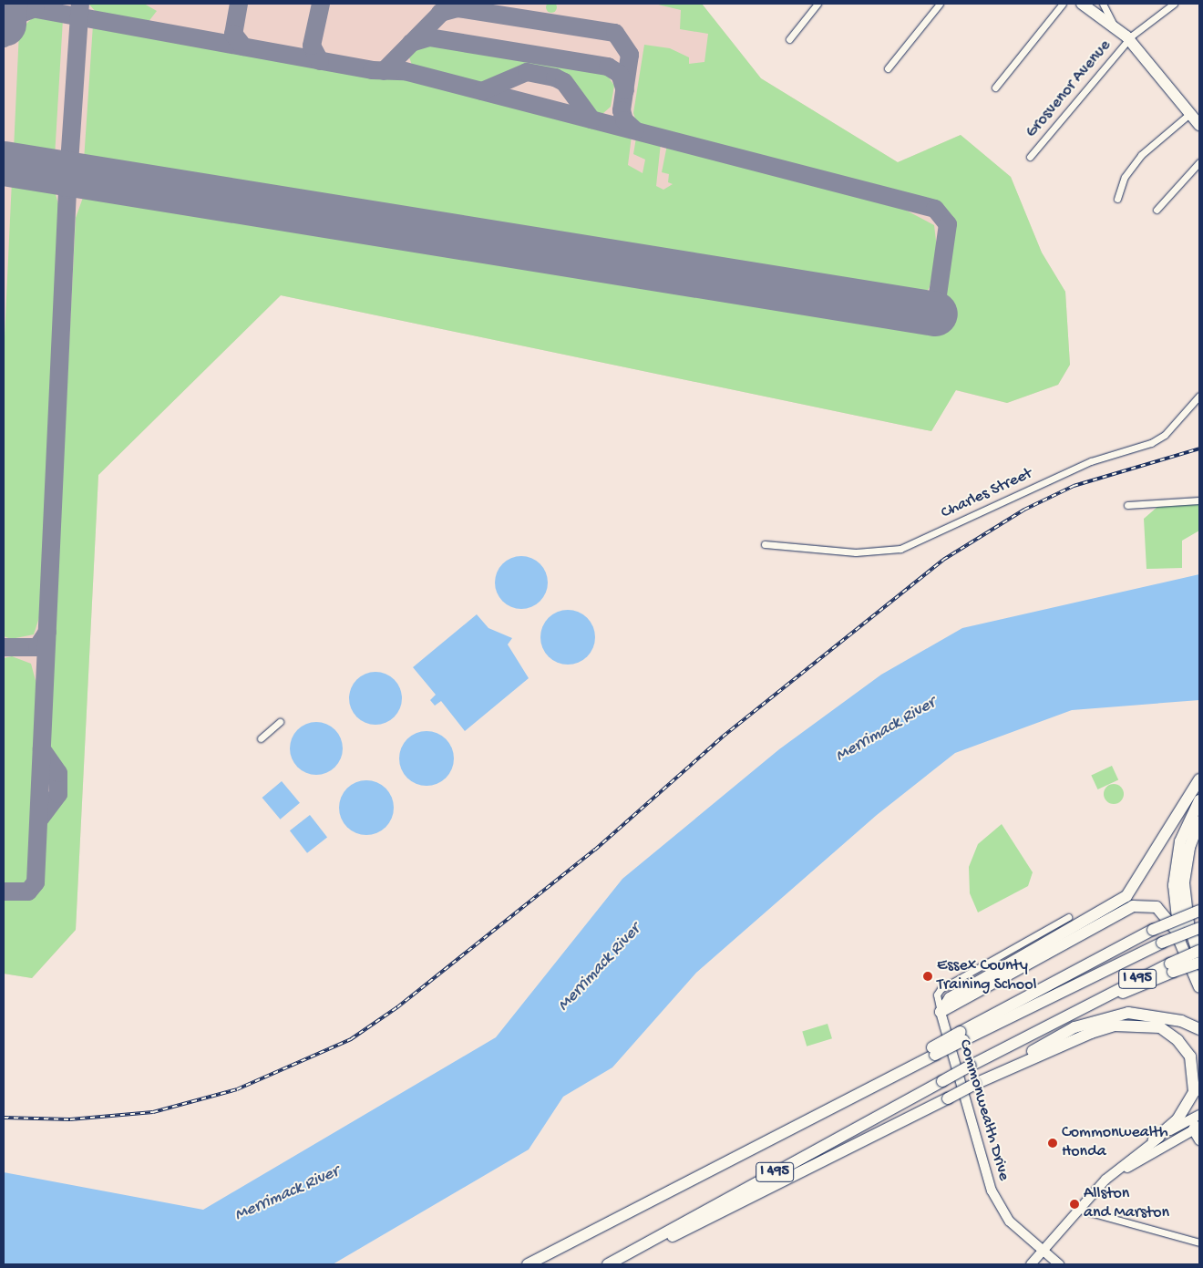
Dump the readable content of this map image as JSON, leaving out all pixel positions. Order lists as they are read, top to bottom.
{
  "streets": {
    "highway": ["I 495"],
    "main road": ["Commonwealth Drive"],
    "street": ["Grosvenor Avenue", "Charles Street"]
  },
  "water": ["Merrimack River"],
  "places": ["Essex County Training School", "Commonwealth Honda", "Allston and Marston"]
}
